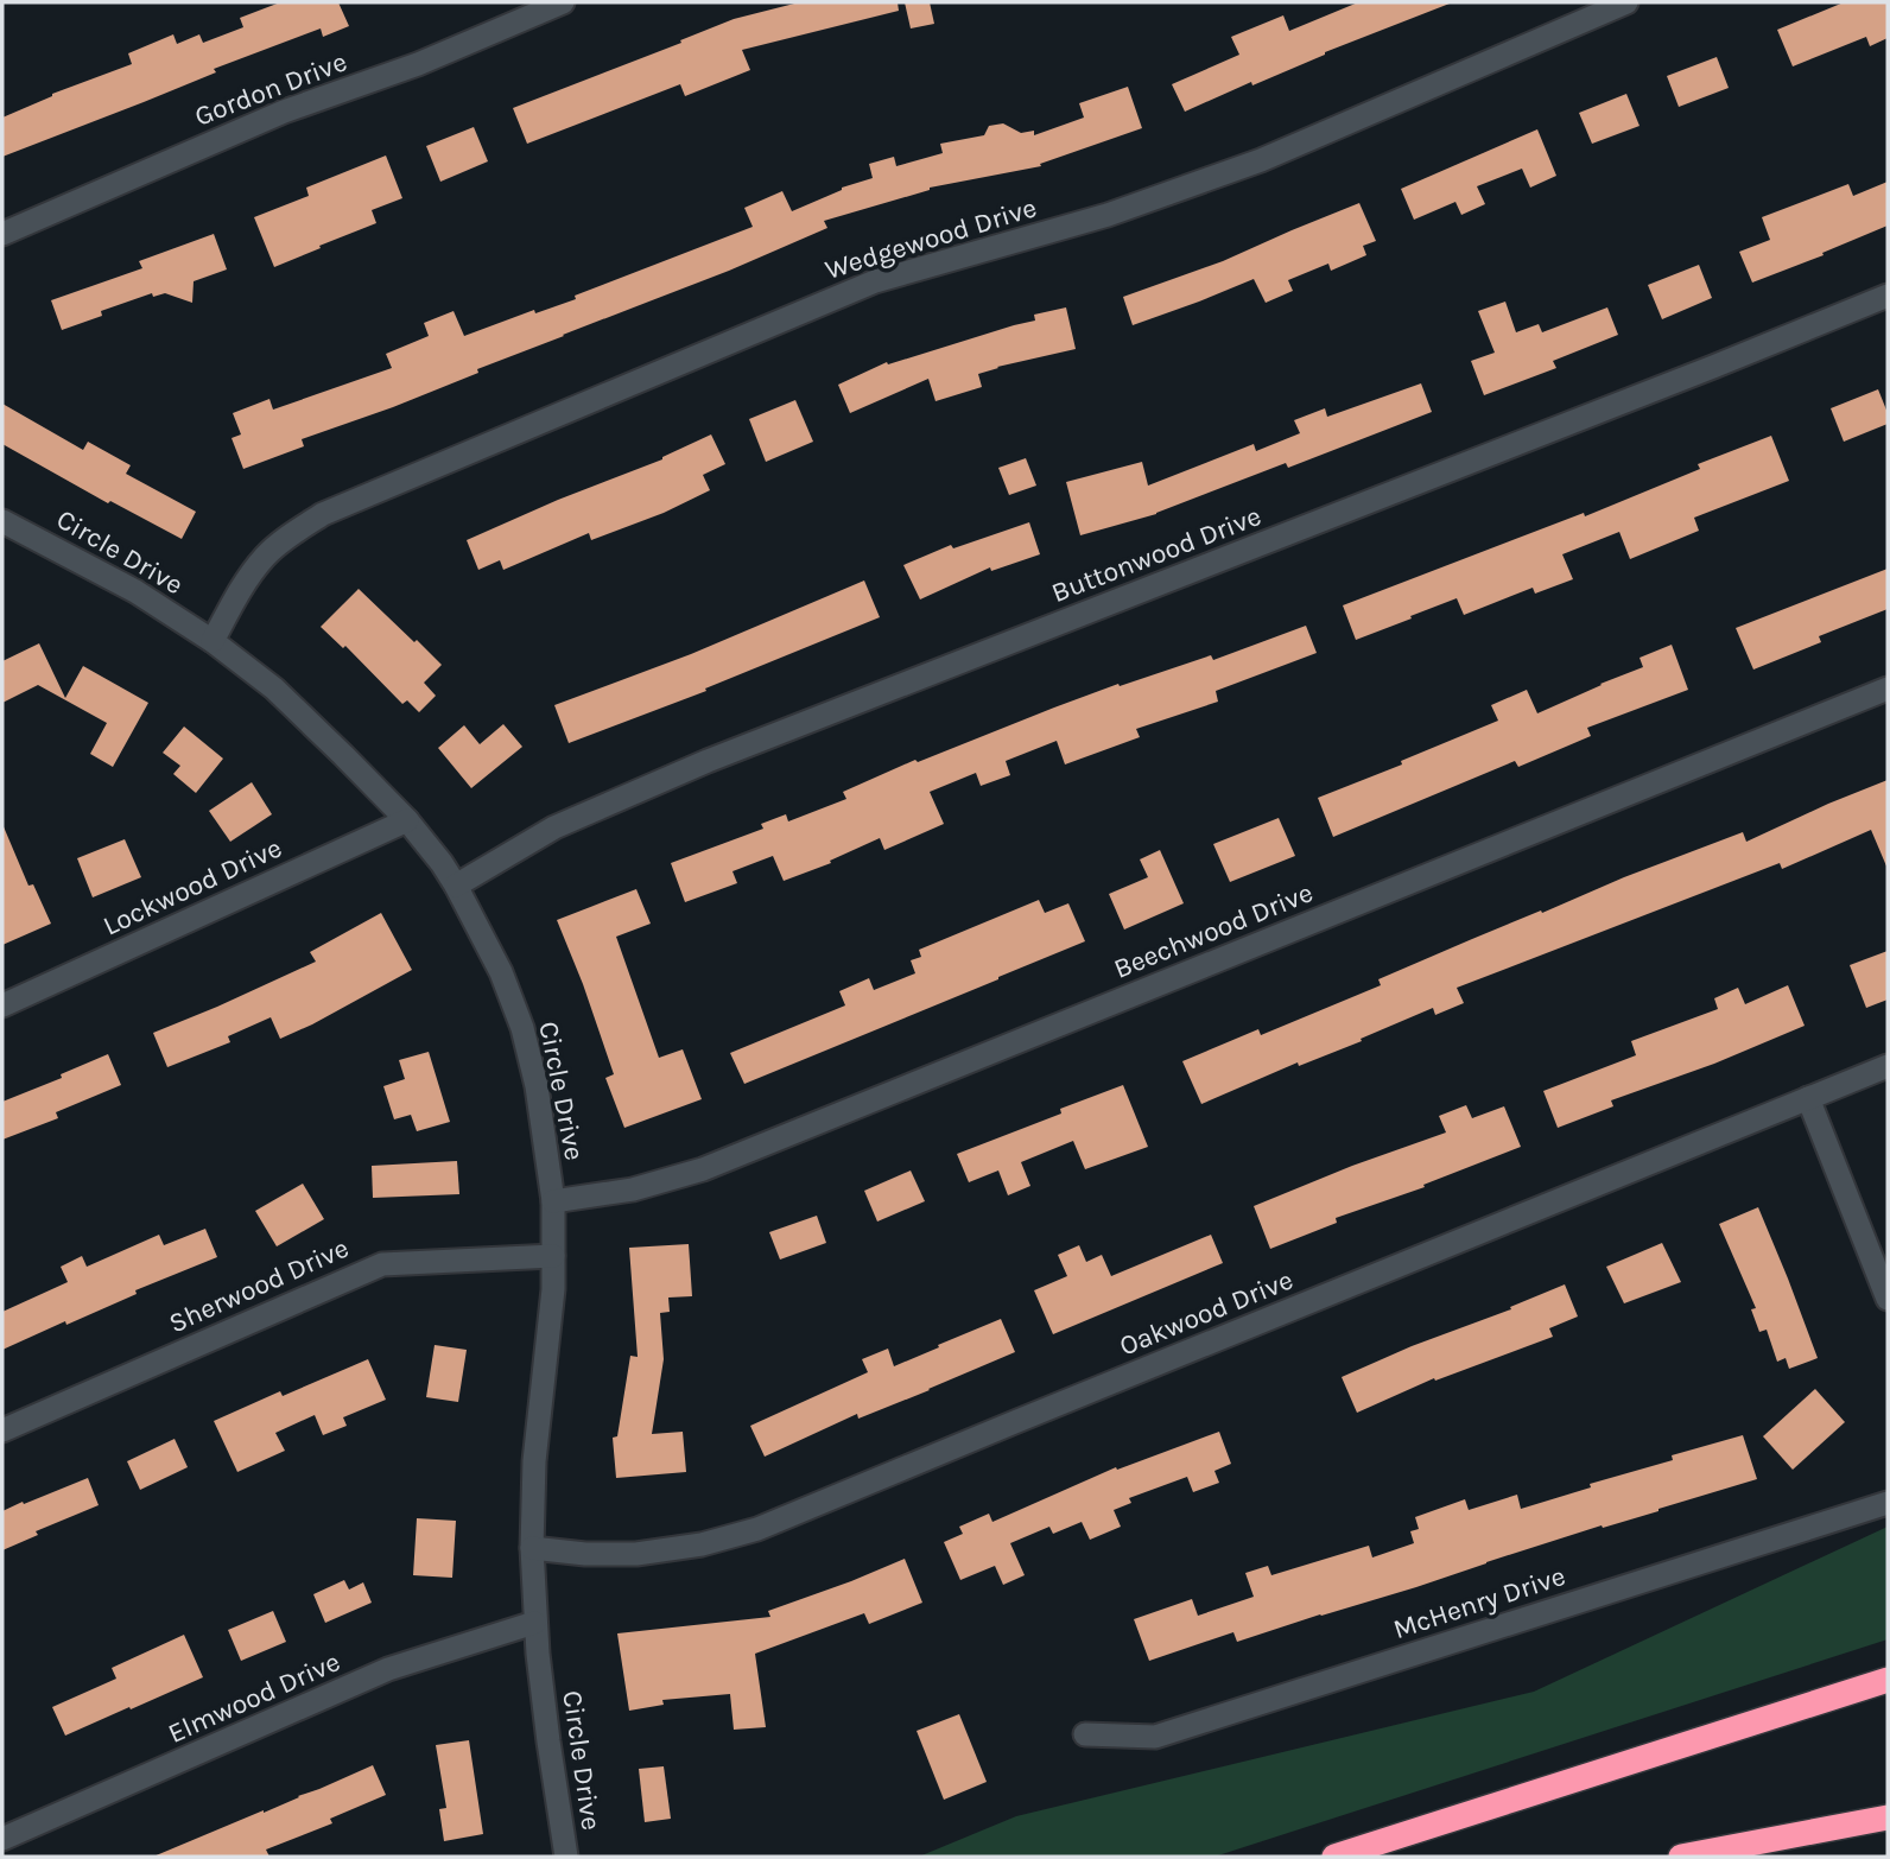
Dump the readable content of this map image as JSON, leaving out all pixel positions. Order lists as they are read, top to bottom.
{
  "streets": {
    "street": [
      "Gordon Drive",
      "Wedgewood Drive",
      "Circle Drive",
      "Buttonwood Drive",
      "Lockwood Drive",
      "Beechwood Drive",
      "Sherwood Drive",
      "Oakwood Drive",
      "McHenry Drive",
      "Elmwood Drive"
    ]
  },
  "crossings": [
    ["Wedgewood Drive", "Circle Drive"],
    ["Circle Drive", "Buttonwood Drive"],
    ["Circle Drive", "Lockwood Drive"],
    ["Circle Drive", "Beechwood Drive"],
    ["Circle Drive", "Sherwood Drive"],
    ["Circle Drive", "Oakwood Drive"],
    ["Circle Drive", "Elmwood Drive"]
  ]
}
